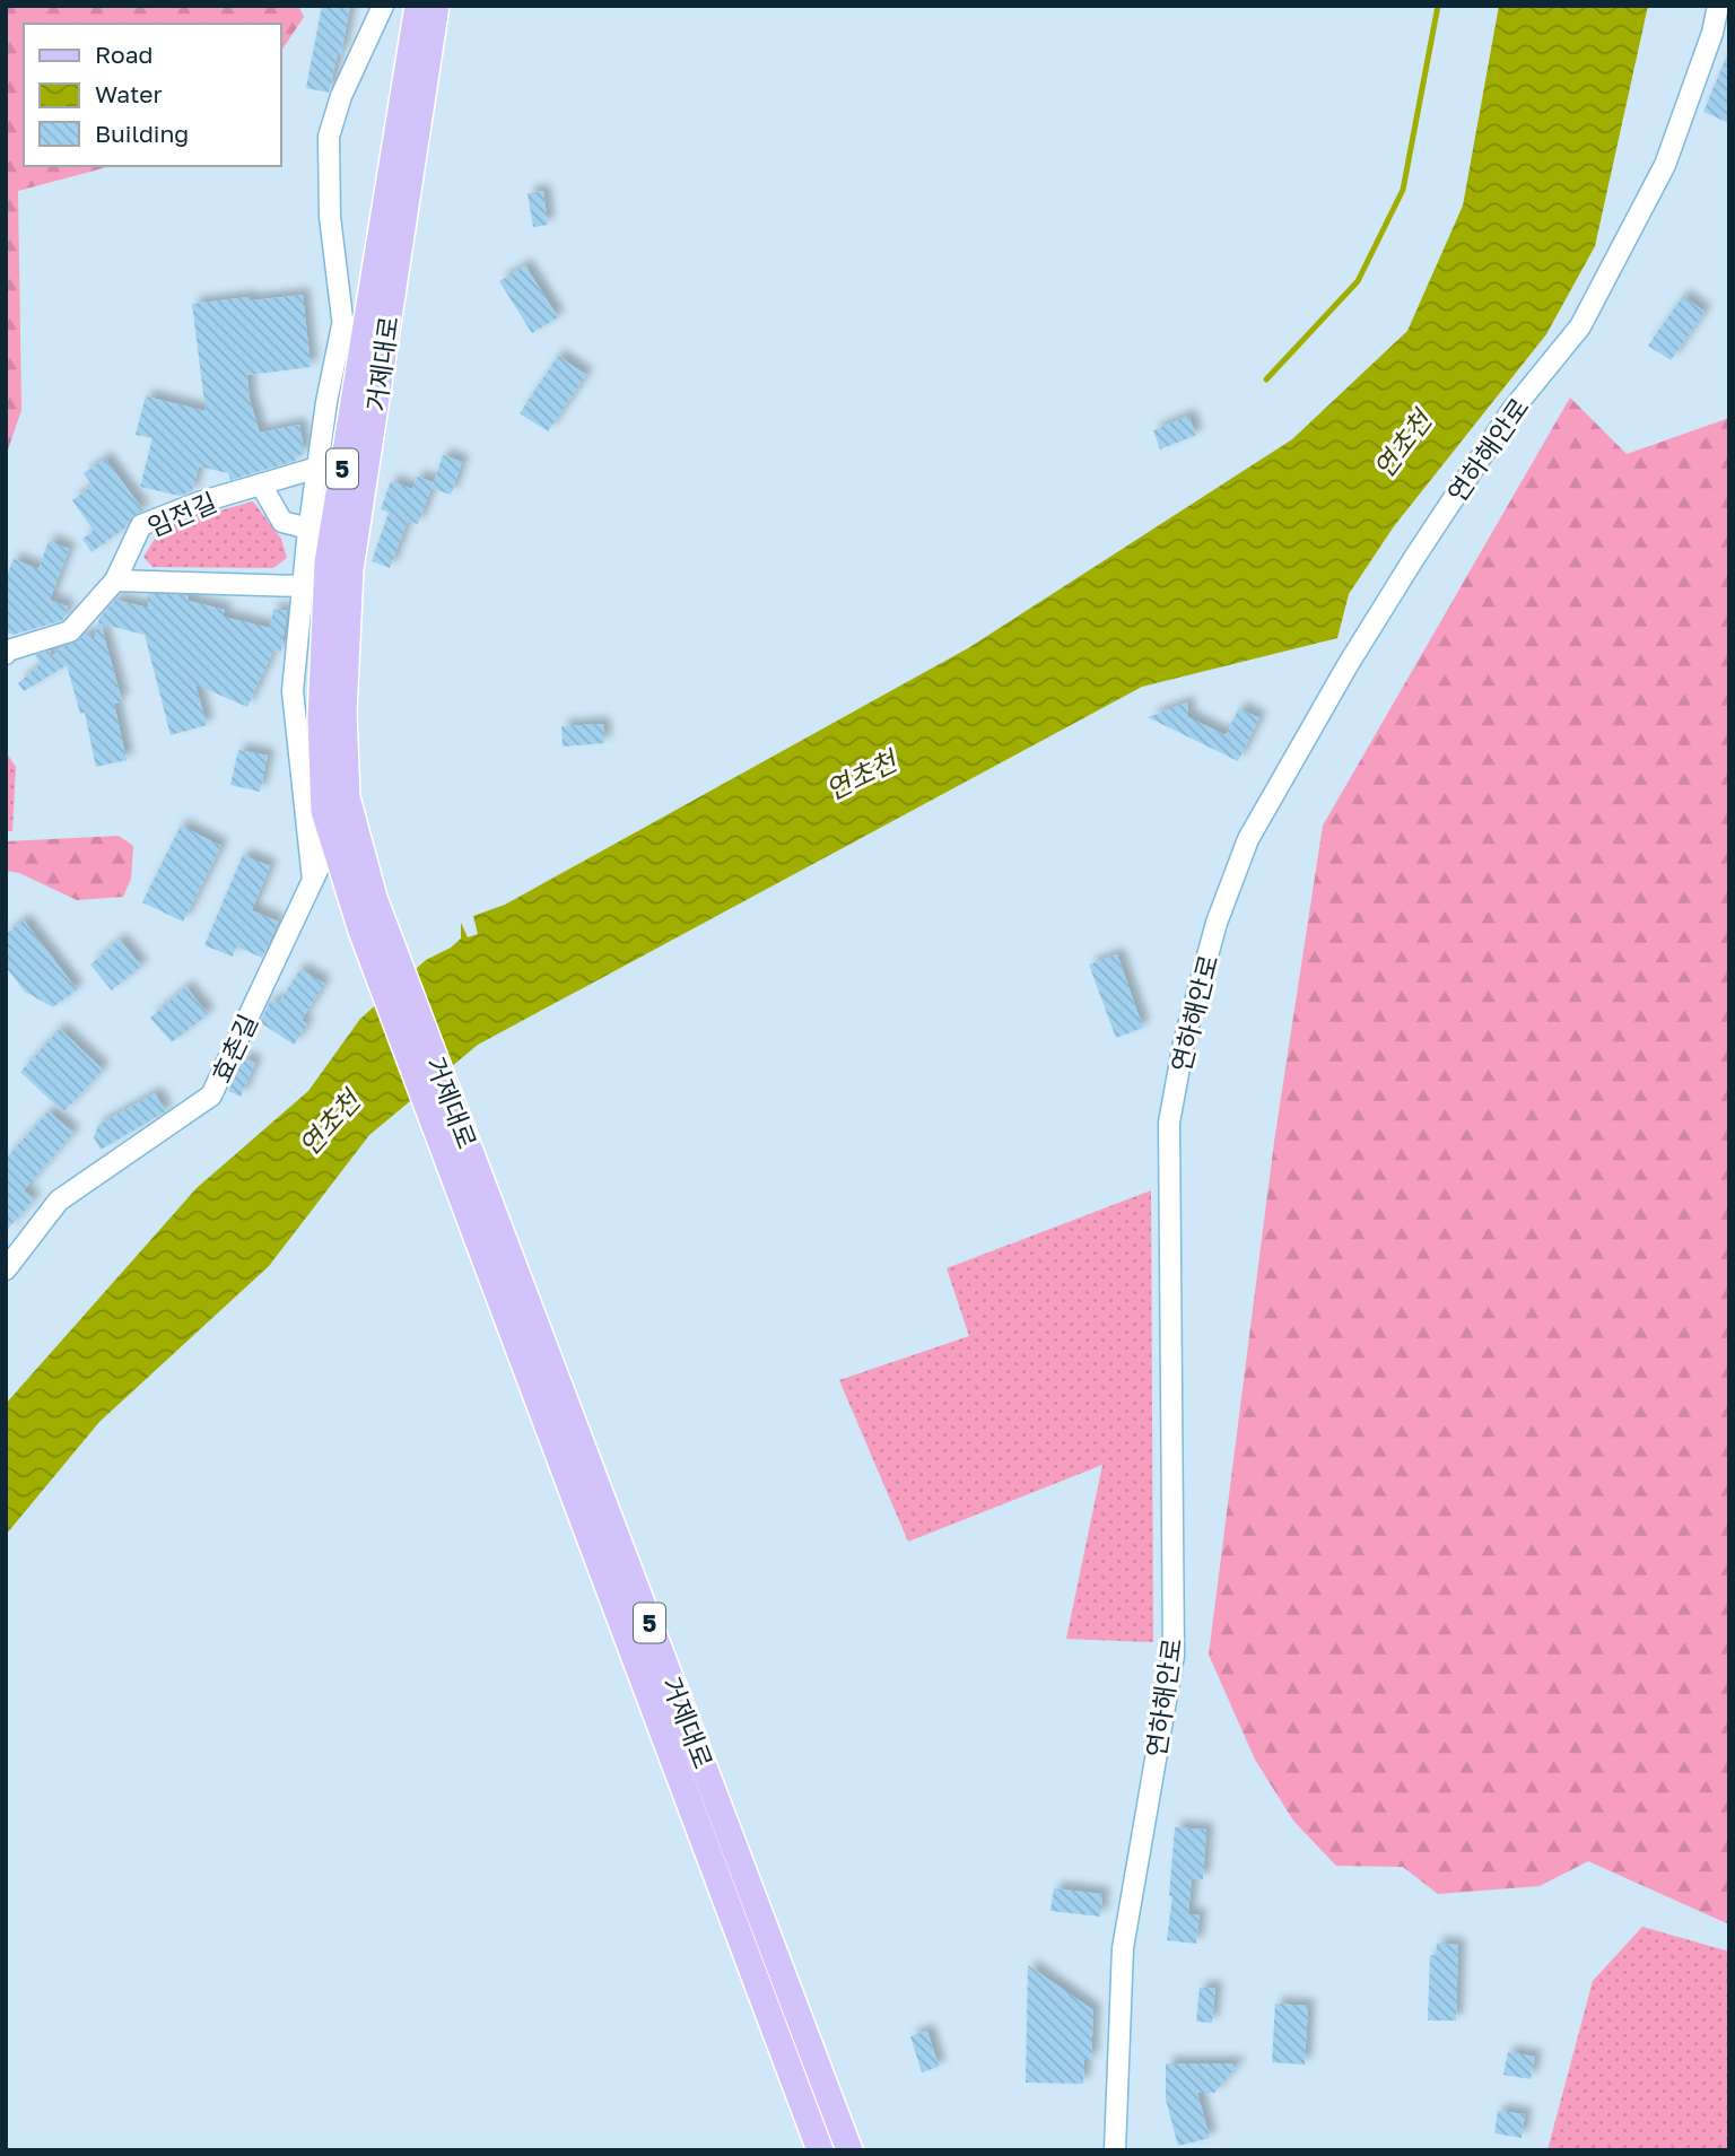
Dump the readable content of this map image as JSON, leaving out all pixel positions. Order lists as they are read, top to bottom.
{
  "streets": {
    "main road": ["거제대로", "5"],
    "street": ["연하해안로", "임전길", "효촌길"]
  },
  "crossings": [
    ["거제대로", "효촌길"]
  ],
  "water": ["연초천"],
  "legend": ["Road", "Water", "Building"]
}
